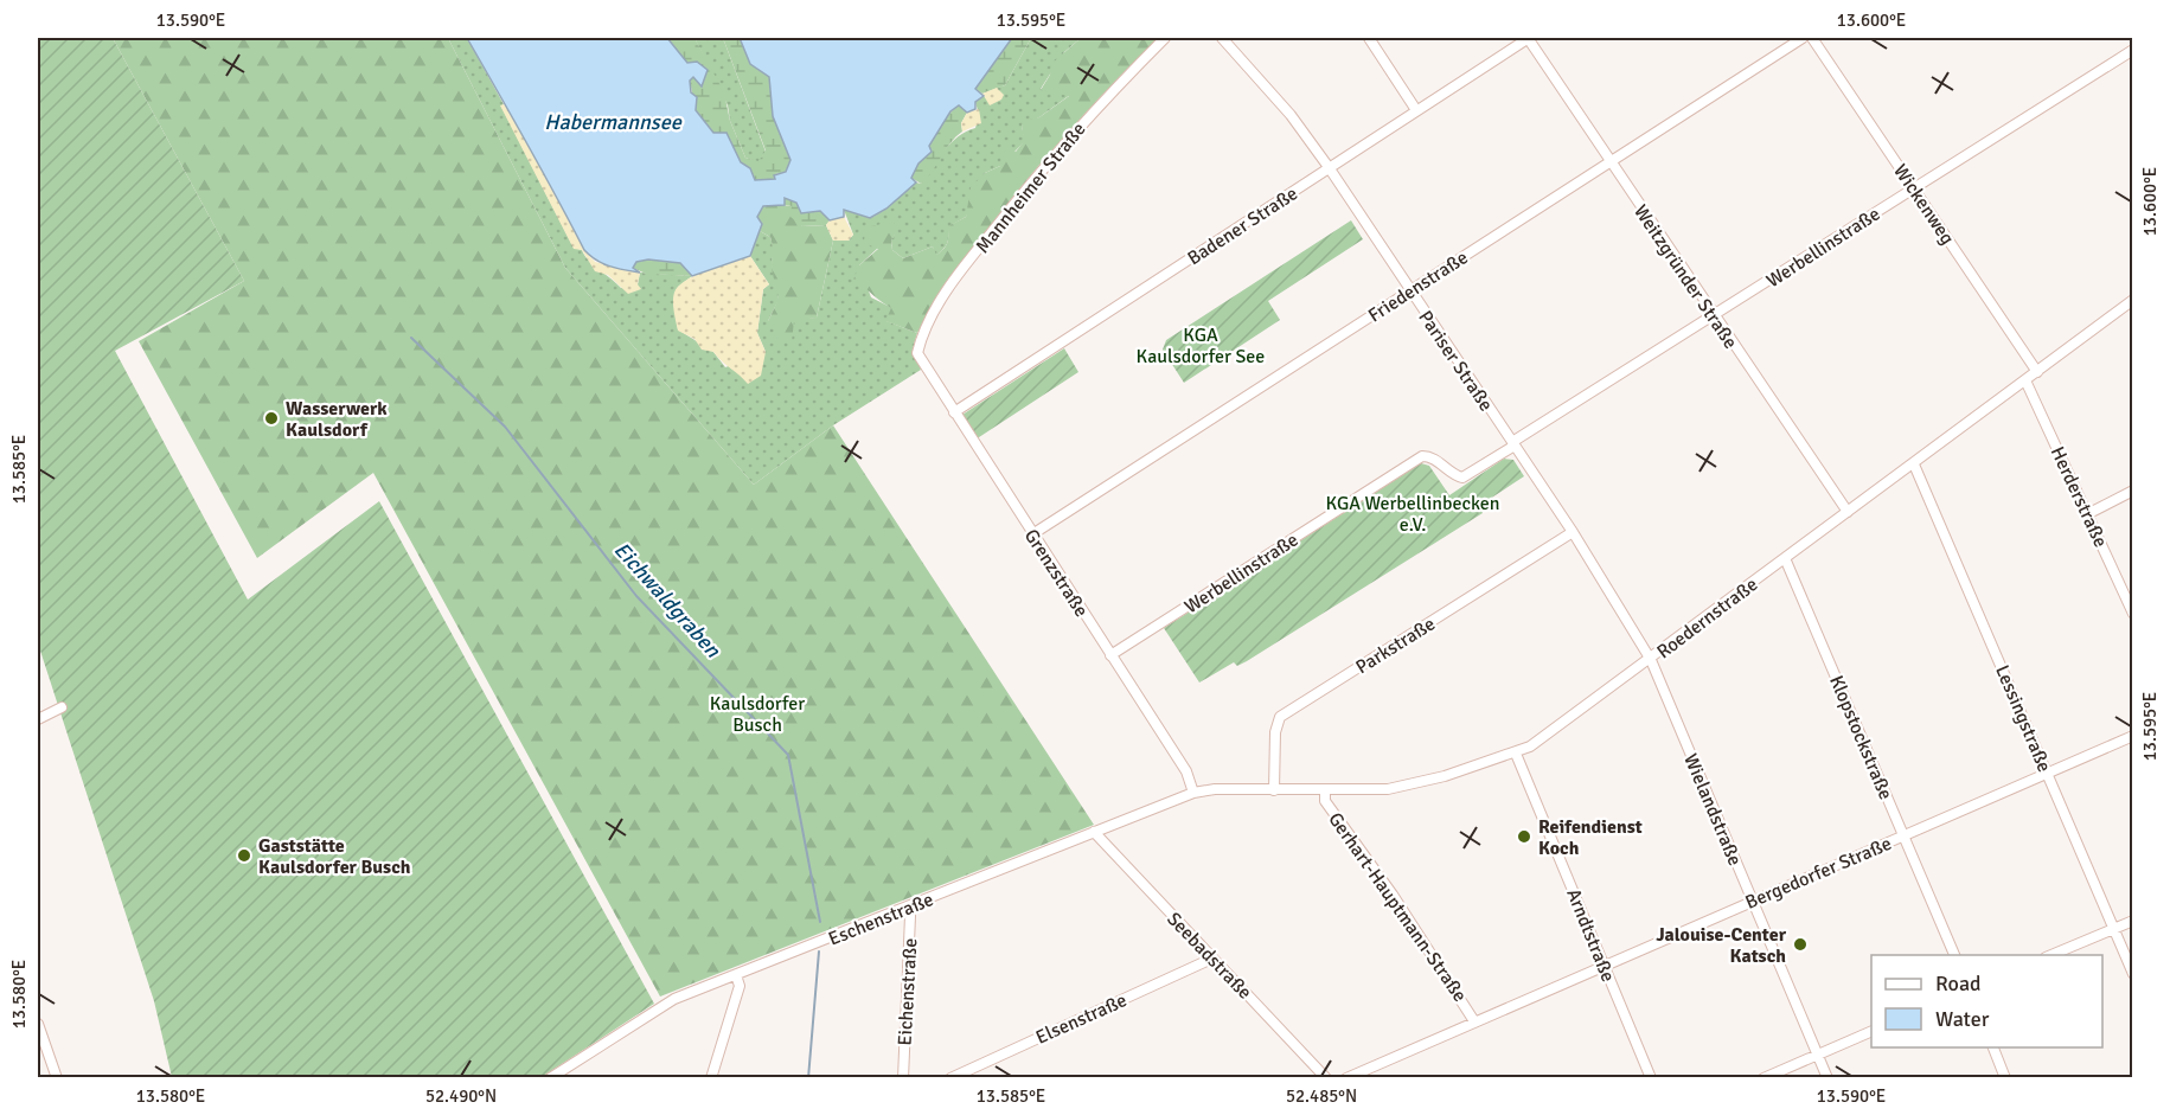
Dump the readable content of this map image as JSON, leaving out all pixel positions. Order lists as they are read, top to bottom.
{
  "streets": {
    "street": [
      "Mannheimer Straße",
      "Wickenweg",
      "Badener Straße",
      "Werbellinstraße",
      "Weitzgründer Straße",
      "Friedenstraße",
      "Pariser Straße",
      "Herderstraße",
      "Grenzstraße",
      "Roedernstraße",
      "Parkstraße",
      "Lessingstraße",
      "Klopstockstraße",
      "Wielandstraße",
      "Bergedorfer Straße",
      "Gerhart-Hauptmann-Straße",
      "Eschenstraße",
      "Arndtstraße",
      "Seebadstraße",
      "Eichenstraße",
      "Elsenstraße"
    ]
  },
  "crossings": [
    ["Mannheimer Straße", "Grenzstraße"],
    ["Wickenweg", "Werbellinstraße"],
    ["Wickenweg", "Roedernstraße"],
    ["Badener Straße", "Weitzgründer Straße"],
    ["Badener Straße", "Pariser Straße"],
    ["Badener Straße", "Grenzstraße"],
    ["Werbellinstraße", "Weitzgründer Straße"],
    ["Werbellinstraße", "Pariser Straße"],
    ["Werbellinstraße", "Grenzstraße"],
    ["Weitzgründer Straße", "Friedenstraße"],
    ["Weitzgründer Straße", "Roedernstraße"],
    ["Friedenstraße", "Pariser Straße"],
    ["Friedenstraße", "Grenzstraße"],
    ["Pariser Straße", "Roedernstraße"],
    ["Pariser Straße", "Parkstraße"],
    ["Pariser Straße", "Wielandstraße"],
    ["Herderstraße", "Roedernstraße"],
    ["Grenzstraße", "Eschenstraße"],
    ["Roedernstraße", "Parkstraße"],
    ["Roedernstraße", "Lessingstraße"],
    ["Roedernstraße", "Klopstockstraße"],
    ["Roedernstraße", "Wielandstraße"],
    ["Roedernstraße", "Gerhart-Hauptmann-Straße"],
    ["Roedernstraße", "Eschenstraße"],
    ["Roedernstraße", "Arndtstraße"],
    ["Lessingstraße", "Bergedorfer Straße"],
    ["Klopstockstraße", "Bergedorfer Straße"],
    ["Wielandstraße", "Bergedorfer Straße"],
    ["Bergedorfer Straße", "Gerhart-Hauptmann-Straße"],
    ["Bergedorfer Straße", "Arndtstraße"],
    ["Eschenstraße", "Seebadstraße"],
    ["Eschenstraße", "Eichenstraße"],
    ["Seebadstraße", "Elsenstraße"]
  ],
  "water": ["Habermannsee", "Eichwaldgraben"],
  "parks": ["KGA Kaulsdorfer See", "KGA Werbellinbecken e.V.", "Kaulsdorfer Busch"],
  "places": [
    "Wasserwerk Kaulsdorf",
    "Reifendienst Koch",
    "Gaststätte Kaulsdorfer Busch",
    "Jalouise-Center Katsch"
  ],
  "legend": ["Road", "Water"],
  "coordinates": [
    "13.590°E",
    "13.595°E",
    "13.600°E",
    "13.585°E",
    "13.580°E",
    "52.490°N",
    "52.485°N"
  ]
}
